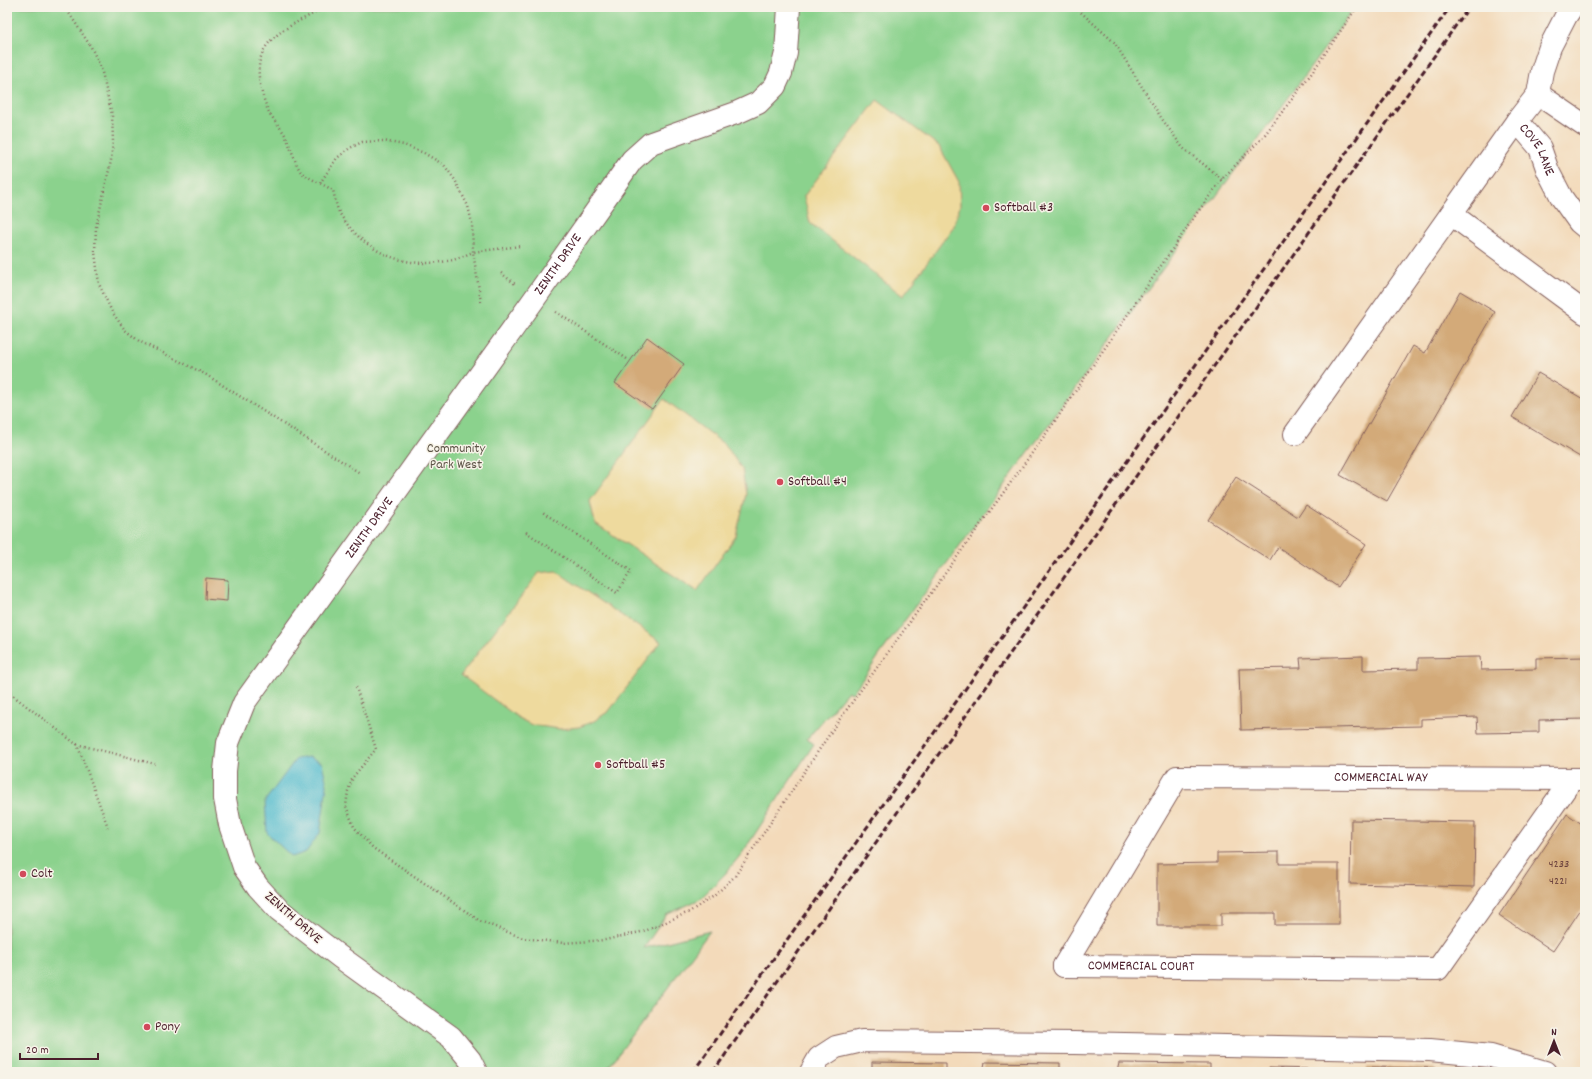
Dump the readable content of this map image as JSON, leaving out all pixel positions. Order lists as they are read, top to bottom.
{
  "streets": {
    "street": [
      "COVE LANE",
      "ZENITH DRIVE",
      "COMMERCIAL WAY",
      "COMMERCIAL COURT"
    ]
  },
  "crossings": [
    ["COMMERCIAL WAY", "COMMERCIAL COURT"]
  ],
  "parks": ["Community Park West"],
  "places": [
    "Softball #3",
    "Softball #4",
    "Softball #5",
    "Colt",
    "Pony"
  ],
  "house_numbers": ["4233", "4221"],
  "scale_bar": "20 m",
  "north": "top"
}
